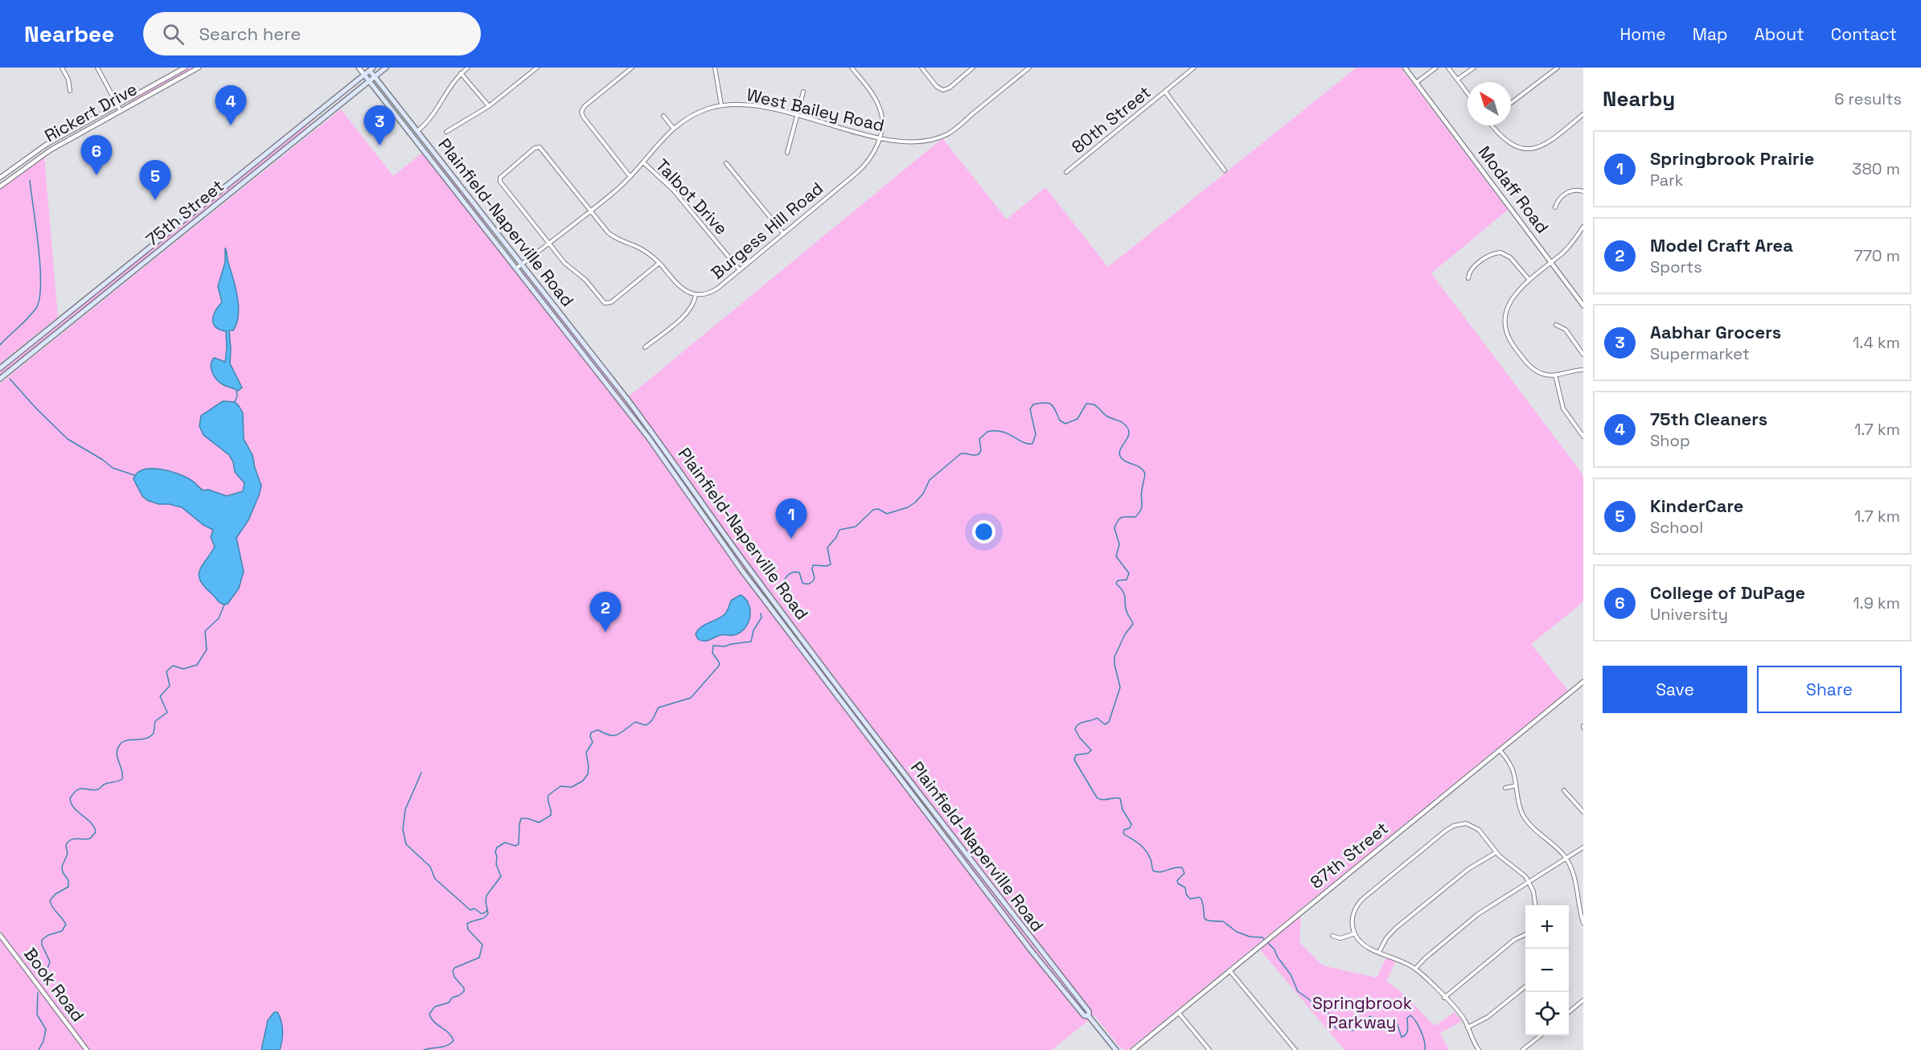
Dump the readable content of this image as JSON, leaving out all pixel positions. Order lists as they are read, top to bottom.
{
  "streets": {
    "main road": ["75th Street", "Plainfield-Naperville Road"],
    "street": [
      "West Bailey Road",
      "Rickert Drive",
      "80th Street",
      "Modaff Road",
      "Talbot Drive",
      "Burgess Hill Road",
      "87th Street",
      "Book Road"
    ]
  },
  "crossings": [
    ["West Bailey Road", "Talbot Drive"],
    ["West Bailey Road", "Plainfield-Naperville Road"],
    ["West Bailey Road", "Burgess Hill Road"],
    ["Talbot Drive", "Burgess Hill Road"],
    ["75th Street", "Plainfield-Naperville Road"]
  ],
  "parks": ["Springbrook Parkway"],
  "north": "top left",
  "page": {
    "header": "Nearbee",
    "search": "Search here",
    "nav": [
      "Home",
      "Map",
      "About",
      "Contact"
    ],
    "heading": ["Nearby", "6 results"],
    "pins": [
      "4",
      "3",
      "6",
      "5",
      "1",
      "2"
    ],
    "list": [
      {
        "mark": "1",
        "name": "Springbrook Prairie",
        "note": "Park",
        "value": "380 m"
      },
      {
        "mark": "2",
        "name": "Model Craft Area",
        "note": "Sports",
        "value": "770 m"
      },
      {
        "mark": "3",
        "name": "Aabhar Grocers",
        "note": "Supermarket",
        "value": "1.4 km"
      },
      {
        "mark": "4",
        "name": "75th Cleaners",
        "note": "Shop",
        "value": "1.7 km"
      },
      {
        "mark": "5",
        "name": "KinderCare",
        "note": "School",
        "value": "1.7 km"
      },
      {
        "mark": "6",
        "name": "College of DuPage",
        "note": "University",
        "value": "1.9 km"
      }
    ],
    "buttons": ["Save", "Share"],
    "map_buttons": ["+", "−"]
  }
}
